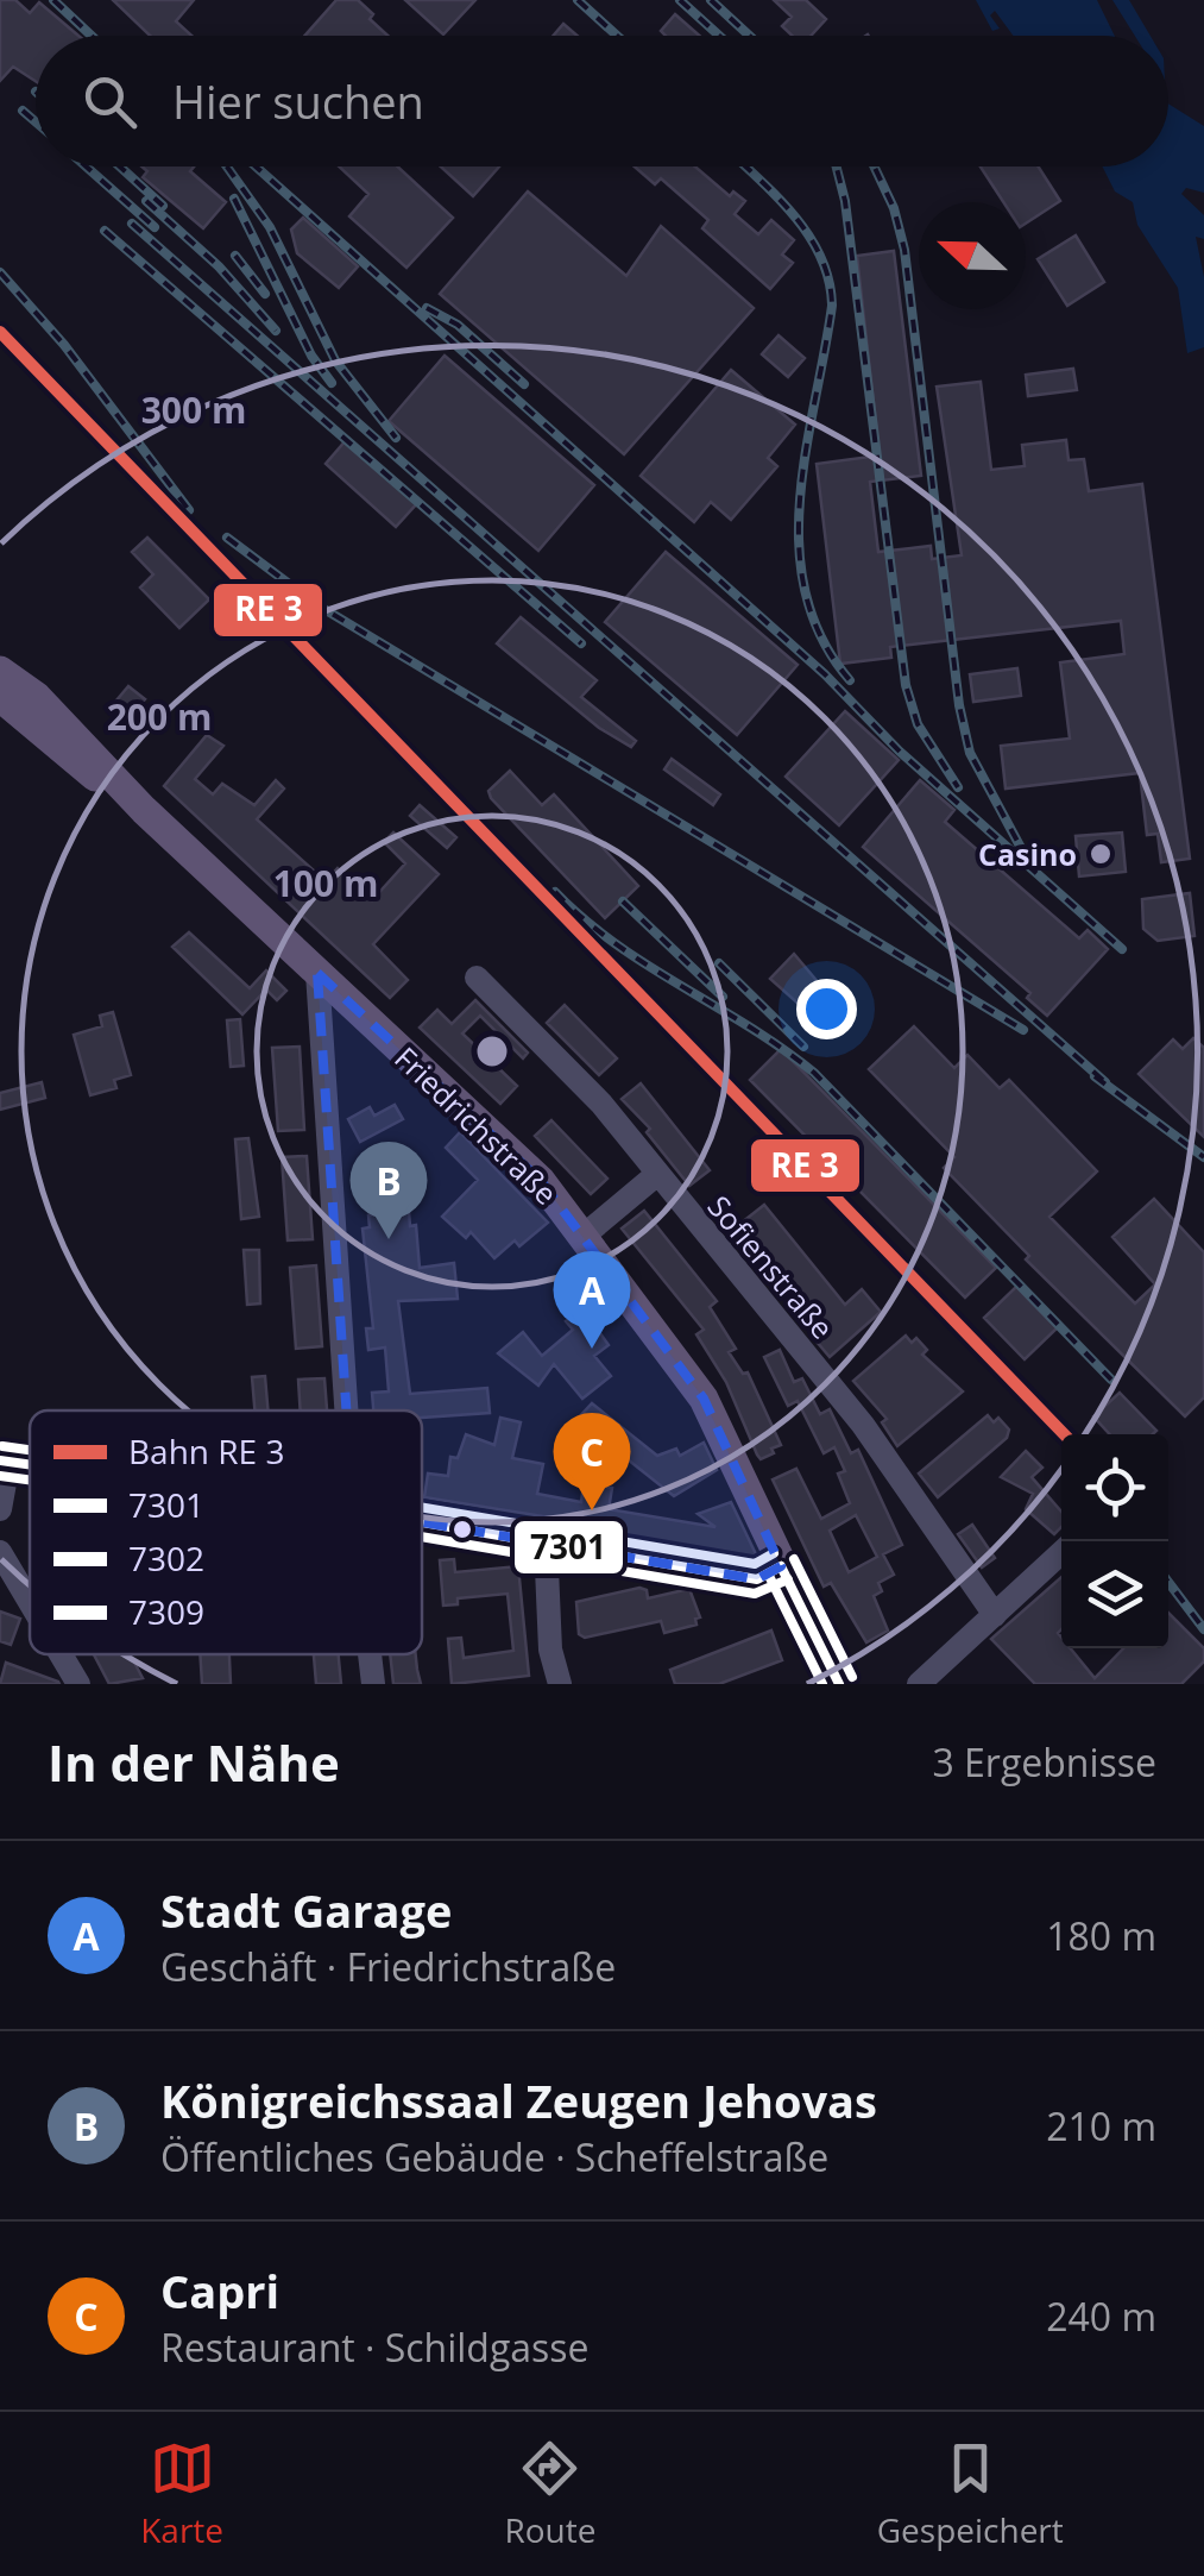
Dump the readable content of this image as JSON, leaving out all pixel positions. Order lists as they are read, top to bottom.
{
  "streets": {
    "main road": ["Friedrichstraße"],
    "street": ["Sofienstraße"]
  },
  "places": ["Casino"],
  "lines": ["transit line 7309", "transit line 7301", "transit line 7302"],
  "legend": [
    "Bahn RE 3",
    "7301",
    "7302",
    "7309"
  ],
  "north": "left",
  "page": {
    "search": "Hier suchen",
    "pins": ["B", "A", "C"],
    "heading": ["In der Nähe", "3 Ergebnisse"],
    "list": [
      {
        "mark": "A",
        "name": "Stadt Garage",
        "note": "Geschäft · Friedrichstraße",
        "value": "180 m"
      },
      {
        "mark": "B",
        "name": "Königreichssaal Zeugen Jehovas",
        "note": "Öffentliches Gebäude · Scheffelstraße",
        "value": "210 m"
      },
      {
        "mark": "C",
        "name": "Capri",
        "note": "Restaurant · Schildgasse",
        "value": "240 m"
      }
    ],
    "nav": ["Karte", "Route", "Gespeichert"]
  },
  "rings": ["300 m", "200 m", "100 m"]
}
